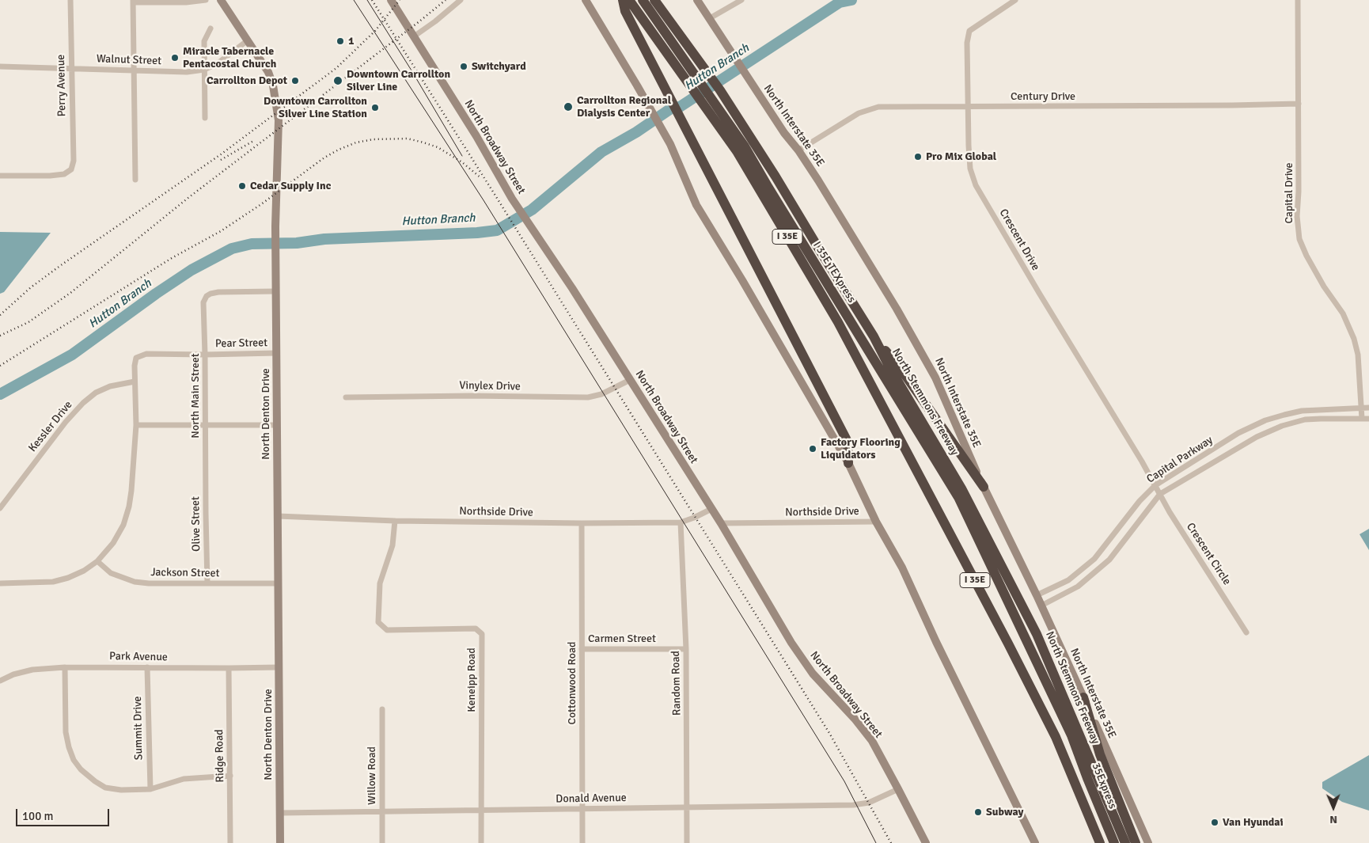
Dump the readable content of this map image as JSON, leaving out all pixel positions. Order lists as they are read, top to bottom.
{
  "streets": {
    "highway": [
      "I 35E",
      "I 35E TEXpress",
      "North Stemmons Freeway",
      "35Express"
    ],
    "main road": ["North Interstate 35E", "North Broadway Street", "North Denton Drive"],
    "street": [
      "Walnut Street",
      "Perry Avenue",
      "Century Drive",
      "Capital Drive",
      "Crescent Drive",
      "Pear Street",
      "Vinylex Drive",
      "North Main Street",
      "Kessler Drive",
      "Capital Parkway",
      "Northside Drive",
      "Olive Street",
      "Crescent Circle",
      "Jackson Street",
      "Carmen Street",
      "Park Avenue",
      "Keneipp Road",
      "Cottonwood Road",
      "Random Road",
      "Summit Drive",
      "Ridge Road",
      "Willow Road",
      "Donald Avenue"
    ]
  },
  "crossings": [
    ["Walnut Street", "Perry Avenue"],
    ["Walnut Street", "North Denton Drive"],
    ["Century Drive", "North Interstate 35E"],
    ["Century Drive", "Capital Drive"],
    ["Century Drive", "Crescent Drive"],
    ["North Interstate 35E", "Capital Parkway"],
    ["North Broadway Street", "Vinylex Drive"],
    ["North Broadway Street", "Northside Drive"],
    ["North Broadway Street", "Donald Avenue"],
    ["Capital Drive", "Capital Parkway"],
    ["Crescent Drive", "Capital Parkway"],
    ["Crescent Drive", "Crescent Circle"],
    ["I 35E TEXpress", "North Stemmons Freeway"],
    ["I 35E TEXpress", "35Express"],
    ["Pear Street", "North Main Street"],
    ["Pear Street", "North Denton Drive"],
    ["Pear Street", "Kessler Drive"],
    ["North Main Street", "North Denton Drive"],
    ["North Main Street", "Olive Street"],
    ["North Denton Drive", "Northside Drive"],
    ["North Denton Drive", "Jackson Street"],
    ["North Denton Drive", "Park Avenue"],
    ["North Denton Drive", "Donald Avenue"],
    ["Capital Parkway", "Crescent Circle"],
    ["Northside Drive", "Keneipp Road"],
    ["Northside Drive", "Cottonwood Road"],
    ["Northside Drive", "Random Road"],
    ["Olive Street", "Jackson Street"],
    ["Carmen Street", "Cottonwood Road"],
    ["Carmen Street", "Random Road"],
    ["Park Avenue", "Summit Drive"],
    ["Park Avenue", "Ridge Road"],
    ["Keneipp Road", "Donald Avenue"],
    ["Cottonwood Road", "Donald Avenue"],
    ["Random Road", "Donald Avenue"],
    ["Willow Road", "Donald Avenue"]
  ],
  "water": ["Hutton Branch"],
  "places": [
    "1",
    "Miracle Tabernacle Pentacostal Church",
    "Switchyard",
    "Carrollton Depot",
    "Downtown Carrollton Silver Line",
    "Carrollton Regional Dialysis Center",
    "Downtown Carrollton Silver Line Station",
    "Pro Mix Global",
    "Cedar Supply Inc",
    "Factory Flooring Liquidators",
    "Subway",
    "Van Hyundai"
  ],
  "scale_bar": "100 m",
  "north": "bottom"
}
